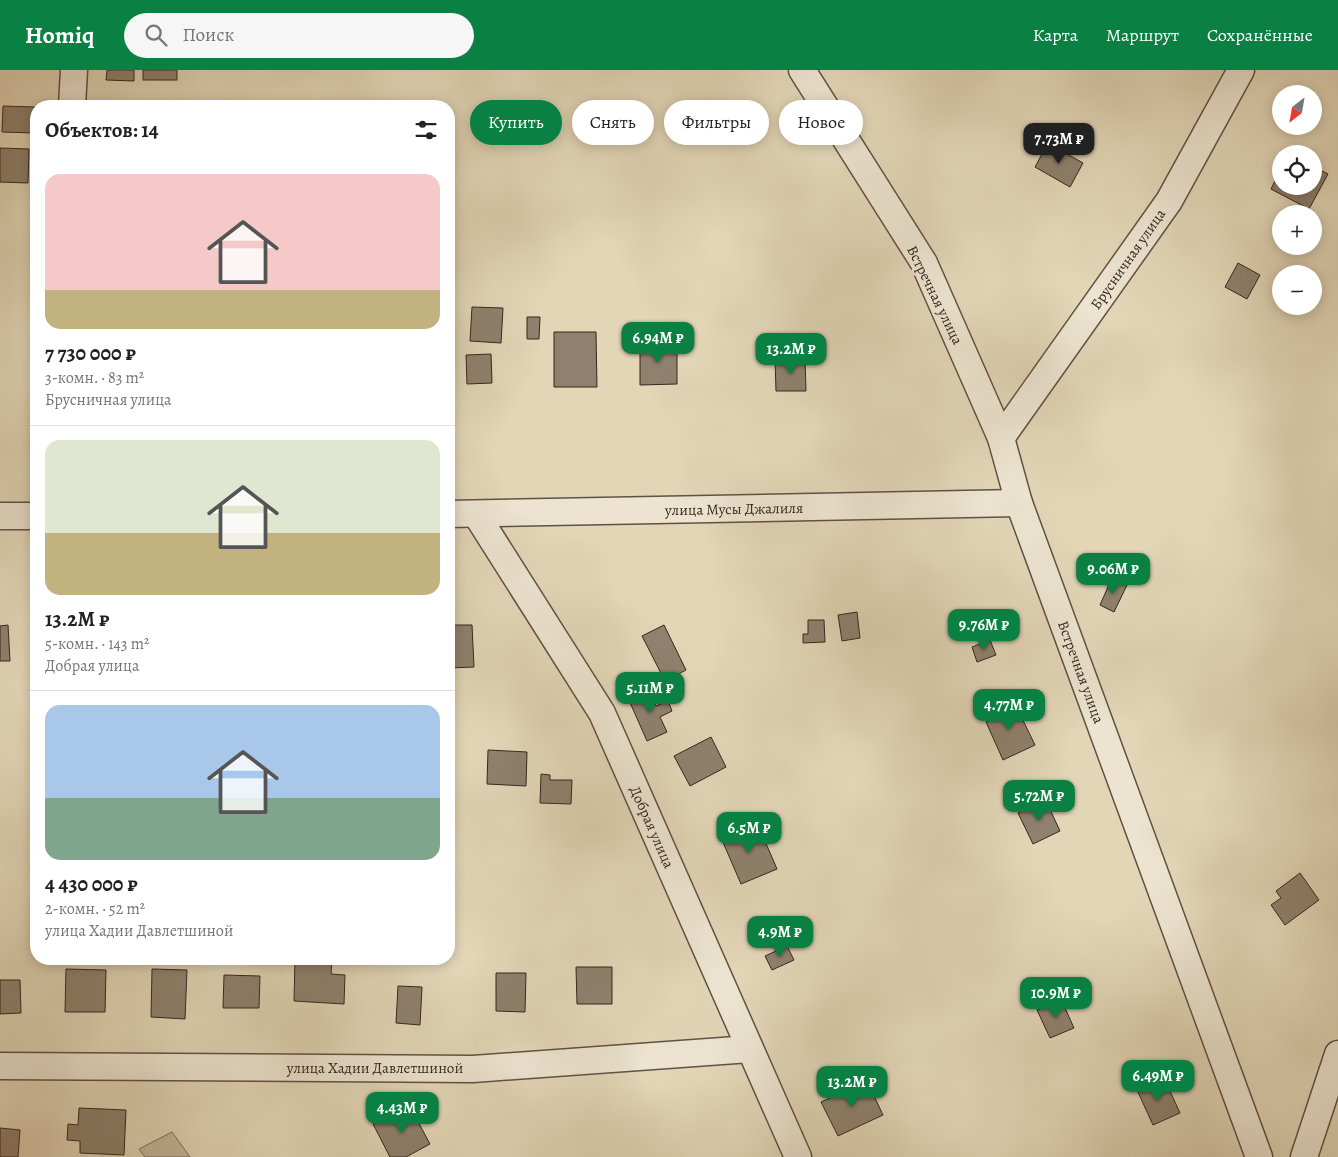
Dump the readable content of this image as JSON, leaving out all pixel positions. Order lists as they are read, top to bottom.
{
  "streets": {
    "street": [
      "Брусничная улица",
      "Встречная улица",
      "улица Мусы Джалиля",
      "Добрая улица",
      "улица Хадии Давлетшиной"
    ]
  },
  "crossings": [
    ["Брусничная улица", "Встречная улица"],
    ["Встречная улица", "улица Мусы Джалиля"],
    ["улица Мусы Джалиля", "Добрая улица"],
    ["Добрая улица", "улица Хадии Давлетшиной"]
  ],
  "north": "bottom left",
  "page": {
    "header": "Homiq",
    "search": "Поиск",
    "nav": ["Карта", "Маршрут", "Сохранённые"],
    "map_buttons": ["+", "−"],
    "chip": [
      "Купить",
      "Снять",
      "Фильтры",
      "Новое"
    ],
    "heading": "Объектов: 14",
    "price": [
      "7.73M ₽",
      "6.94M ₽",
      "13.2M ₽",
      "9.06M ₽",
      "9.76M ₽",
      "5.11M ₽",
      "4.77M ₽",
      "5.72M ₽",
      "6.5M ₽",
      "4.9M ₽",
      "10.9M ₽",
      "6.49M ₽",
      "13.2M ₽",
      "4.43M ₽"
    ],
    "list": [
      {
        "name": "7 730 000 ₽",
        "note": "3-комн. · 83 m² · Брусничная улица"
      },
      {
        "name": "13.2M ₽",
        "note": "5-комн. · 143 m² · Добрая улица"
      },
      {
        "name": "4 430 000 ₽",
        "note": "2-комн. · 52 m² · улица Хадии Давлетшиной"
      }
    ]
  }
}
